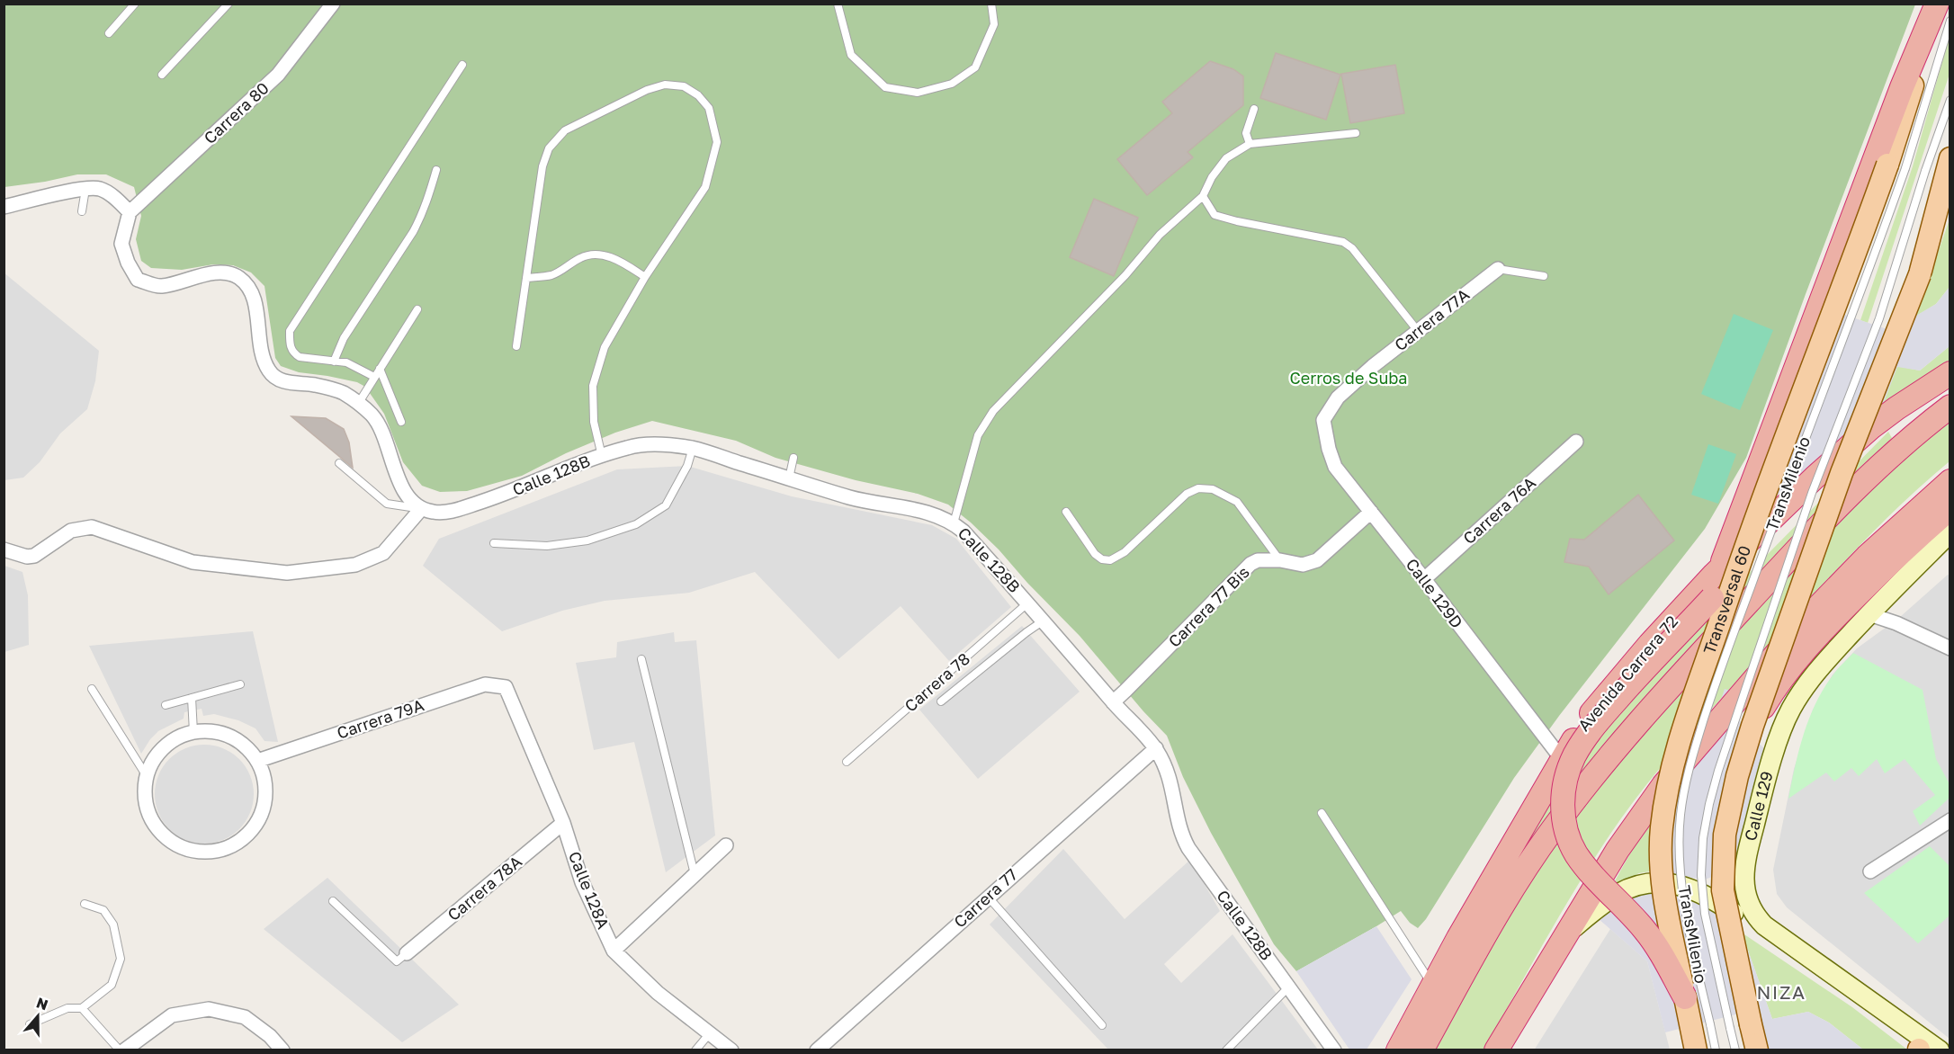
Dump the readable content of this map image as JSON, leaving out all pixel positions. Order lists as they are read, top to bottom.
{
  "streets": {
    "highway": ["Avenida Carrera 72"],
    "main road": ["Transversal 60", "Calle 129"],
    "street": [
      "Carrera 80",
      "Carrera 77A",
      "Calle 128B",
      "Carrera 76A",
      "Calle 129D",
      "Carrera 77 Bis",
      "Carrera 79A",
      "Carrera 78A",
      "Calle 128A",
      "Carrera 77"
    ],
    "lane": ["TransMilenio", "Carrera 78"]
  },
  "crossings": [
    ["Carrera 77A", "Calle 129D"],
    ["Calle 128B", "Carrera 77 Bis"],
    ["Calle 128B", "Carrera 78"],
    ["Calle 128B", "Carrera 77"],
    ["TransMilenio", "Transversal 60"],
    ["Carrera 76A", "Calle 129D"],
    ["Calle 129D", "Carrera 77 Bis"],
    ["Calle 129D", "Avenida Carrera 72"],
    ["Carrera 79A", "Calle 128A"],
    ["Carrera 78A", "Calle 128A"]
  ],
  "districts": ["NIZA"],
  "parks": ["Cerros de Suba"],
  "north": "top"
}
